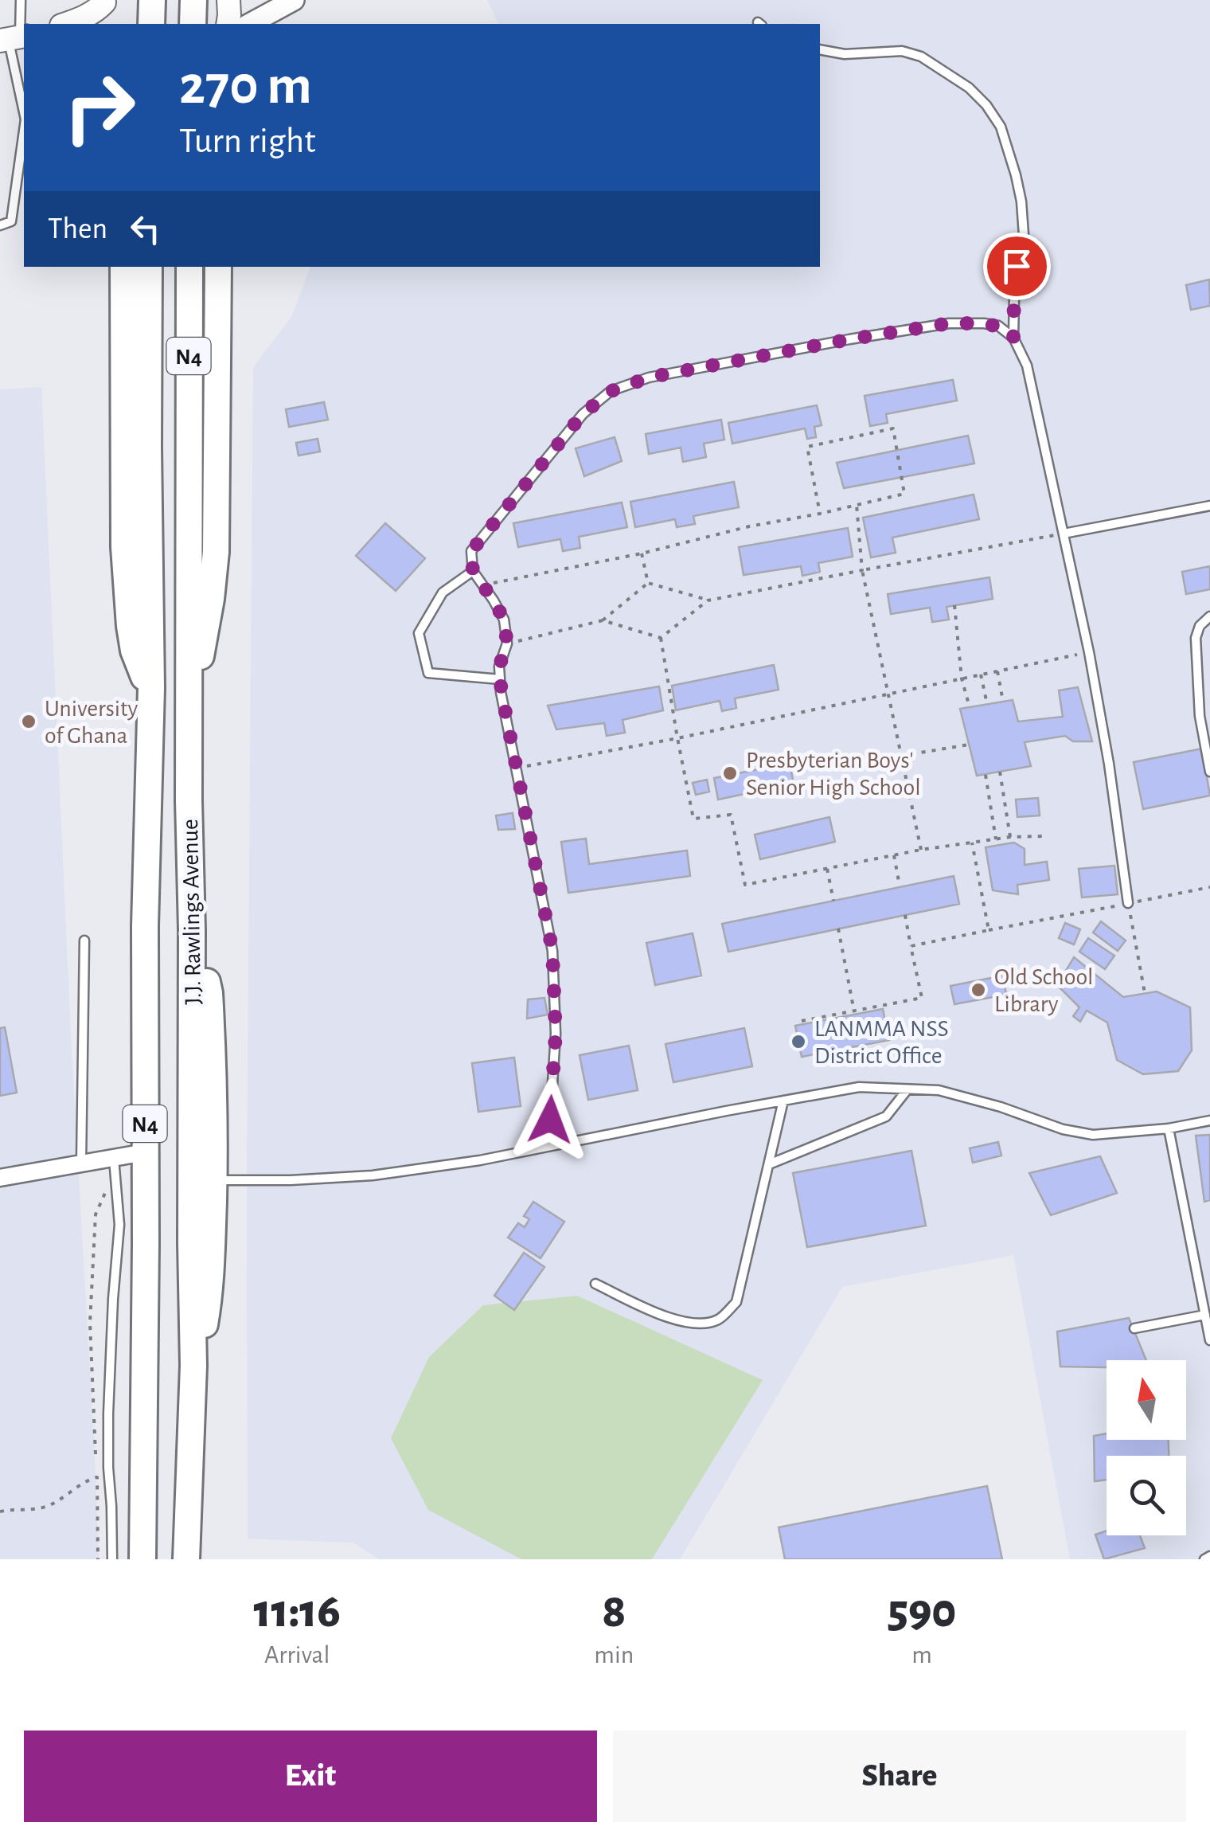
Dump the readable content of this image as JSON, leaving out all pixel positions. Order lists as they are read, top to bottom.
{
  "streets": {
    "highway": ["N4", "J.J. Rawlings Avenue"]
  },
  "places": [
    "University of Ghana",
    "Presbyterian Boys' Senior High School",
    "Old School Library",
    "LANMMA NSS District Office"
  ],
  "north": "top",
  "page": {
    "turn": ["270 m", "Turn right"],
    "then": "Then",
    "eta": [
      "11:16",
      "Arrival",
      "8",
      "min",
      "590",
      "m"
    ],
    "buttons": ["Exit", "Share"]
  }
}
